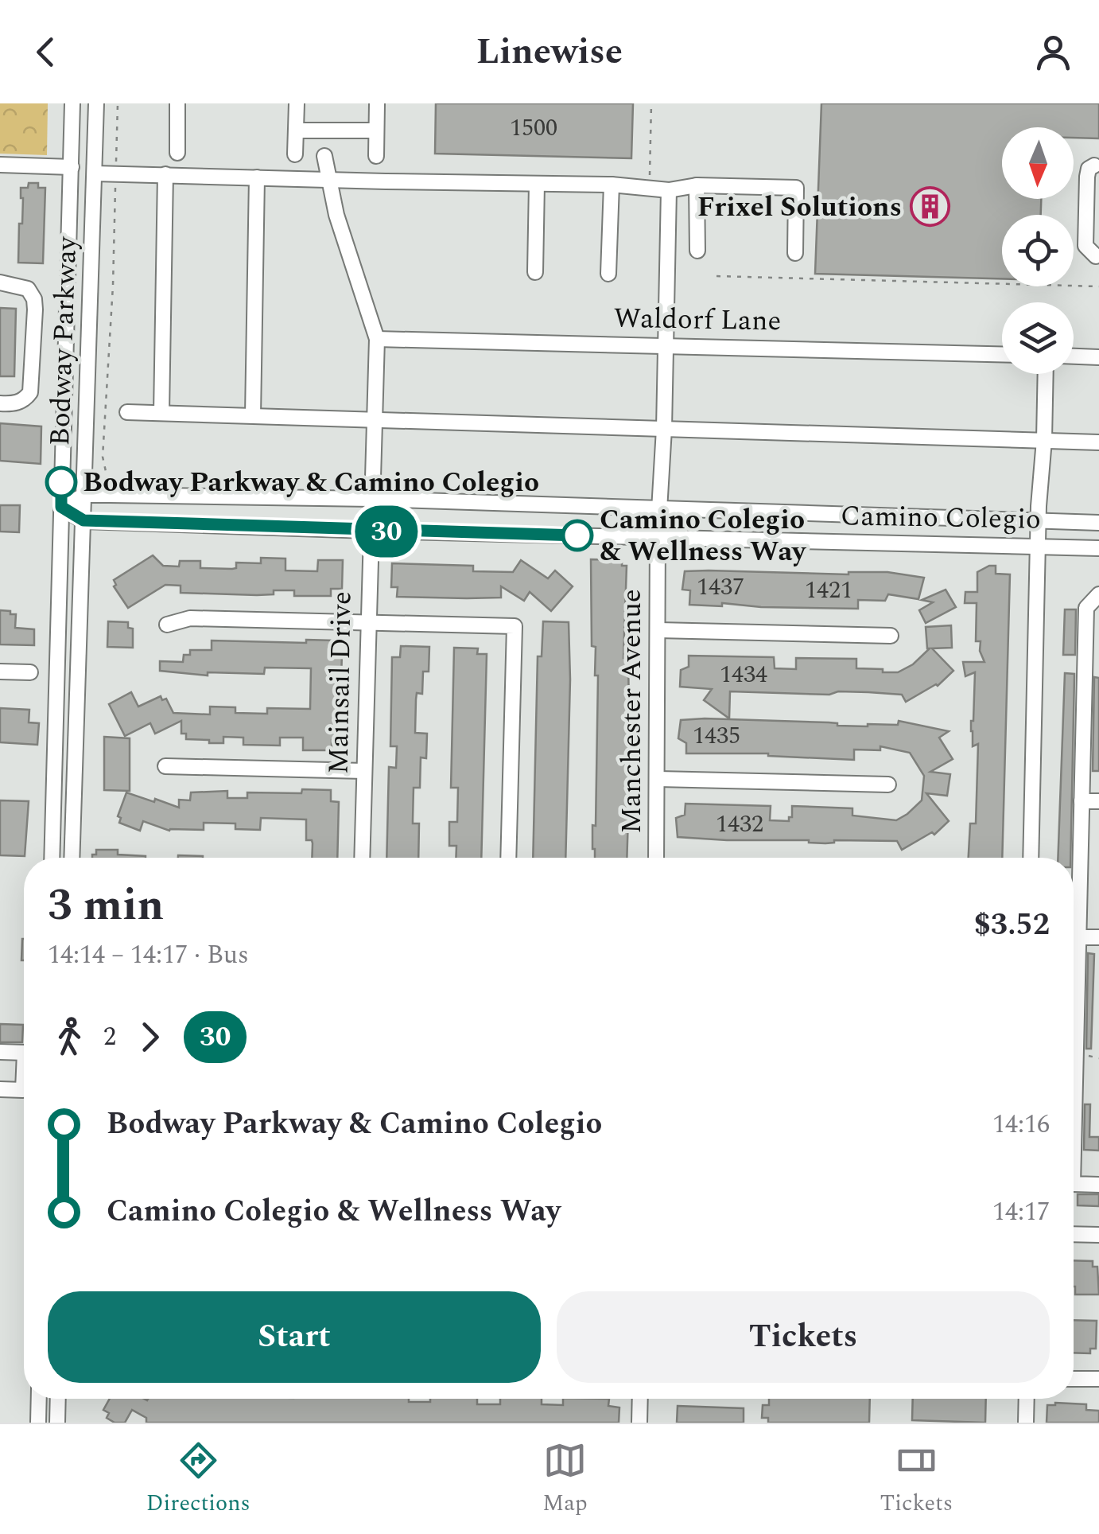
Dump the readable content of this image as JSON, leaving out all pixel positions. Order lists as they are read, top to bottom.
{
  "streets": {
    "street": [
      "Waldorf Lane",
      "Bodway Parkway",
      "Camino Colegio",
      "Mainsail Drive",
      "Manchester Avenue"
    ]
  },
  "crossings": [
    ["Waldorf Lane", "Mainsail Drive"],
    ["Waldorf Lane", "Manchester Avenue"],
    ["Bodway Parkway", "Camino Colegio"],
    ["Camino Colegio", "Mainsail Drive"],
    ["Camino Colegio", "Manchester Avenue"]
  ],
  "places": {
    "building": ["Frixel Solutions"],
    "other": ["Bodway Parkway & Camino Colegio", "Camino Colegio & Wellness Way"]
  },
  "lines": ["bus line 30"],
  "house_numbers": [
    "1500",
    "1437",
    "1421",
    "1434",
    "1435",
    "1432"
  ],
  "north": "bottom",
  "page": {
    "header": "Linewise",
    "on_map": "30",
    "heading": ["3 min", "14:14 – 14:17 · Bus", "$3.52"],
    "legs": ["2", "30"],
    "list": [
      {
        "name": "Bodway Parkway & Camino Colegio",
        "value": "14:16"
      },
      {
        "name": "Camino Colegio & Wellness Way",
        "value": "14:17"
      }
    ],
    "buttons": ["Start", "Tickets"],
    "tabs": ["Directions", "Map", "Tickets"]
  }
}
